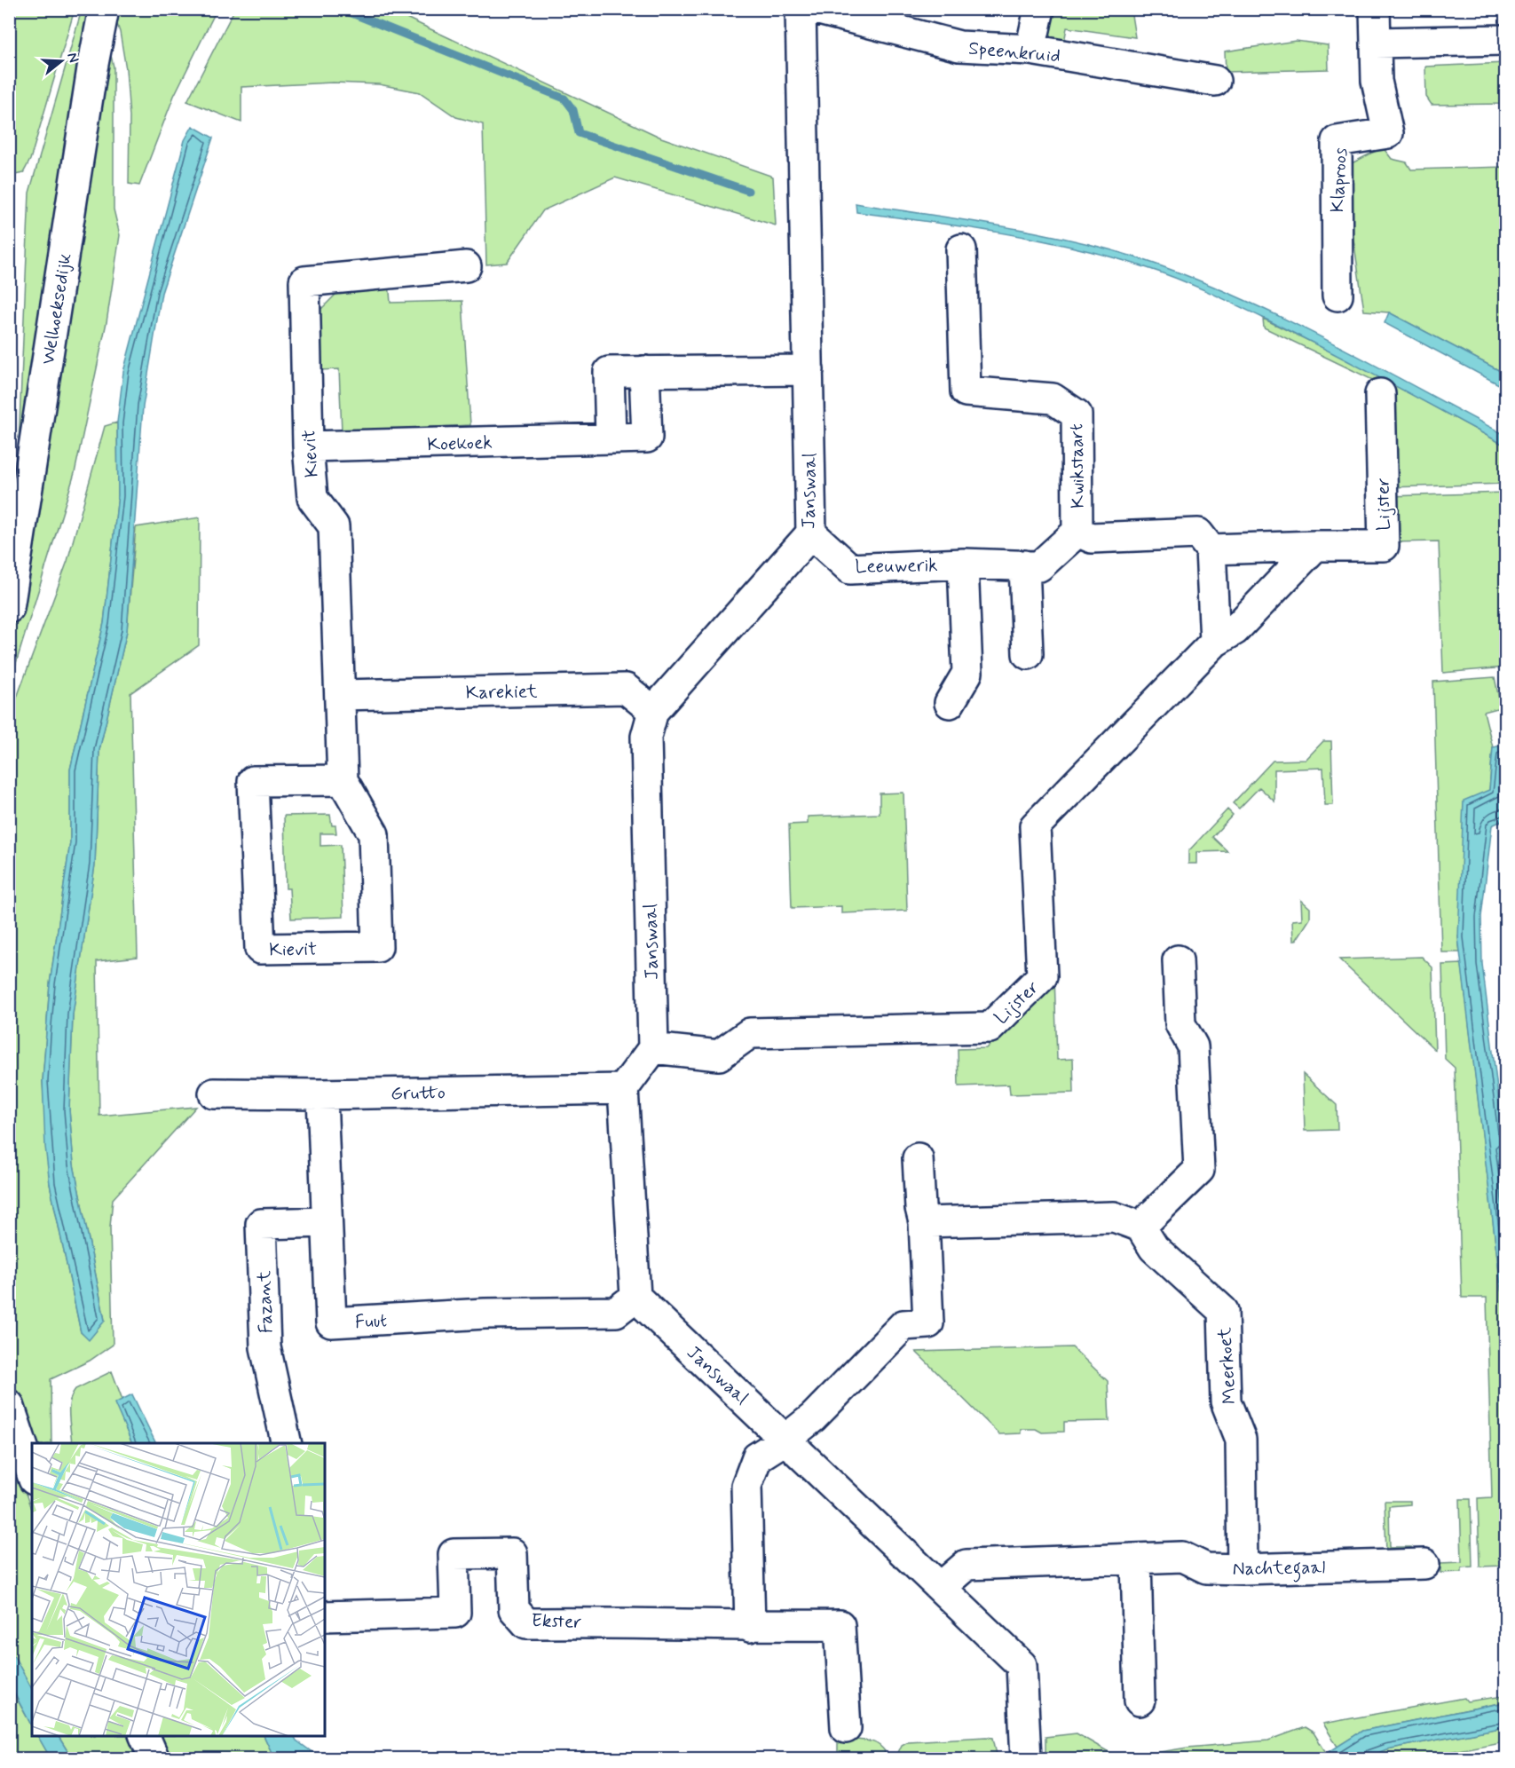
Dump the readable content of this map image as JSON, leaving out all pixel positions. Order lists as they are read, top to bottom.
{
  "streets": {
    "street": [
      "Speenkruid",
      "Klaproos",
      "Welhoeksedijk",
      "Koekoek",
      "Kievit",
      "Kwikstaart",
      "Janswaal",
      "Lijster",
      "Leeuwerik",
      "Karekiet",
      "Grutto",
      "Fazant",
      "Fuut",
      "Meerkoet",
      "Nachtegaal",
      "Ekster"
    ]
  },
  "crossings": [
    ["Koekoek", "Kievit"],
    ["Koekoek", "Janswaal"],
    ["Kievit", "Karekiet"],
    ["Kwikstaart", "Leeuwerik"],
    ["Janswaal", "Lijster"],
    ["Janswaal", "Leeuwerik"],
    ["Janswaal", "Karekiet"],
    ["Janswaal", "Fuut"],
    ["Janswaal", "Nachtegaal"],
    ["Grutto", "Fuut"],
    ["Fazant", "Fuut"],
    ["Meerkoet", "Nachtegaal"]
  ],
  "north": "right"
}
